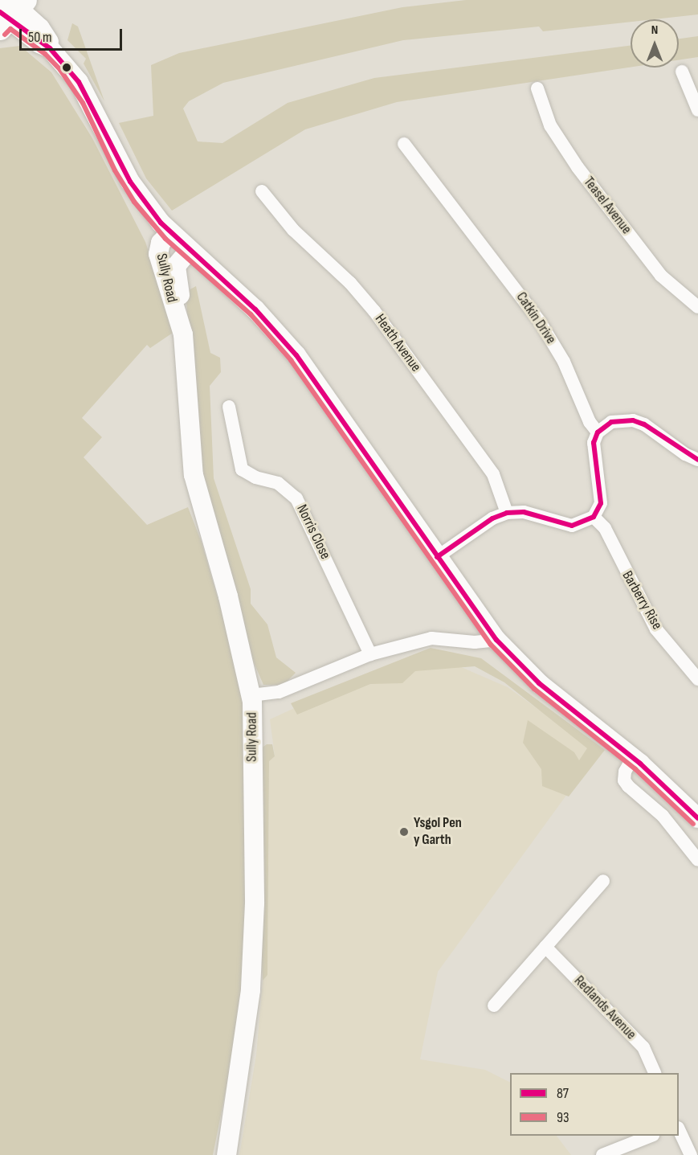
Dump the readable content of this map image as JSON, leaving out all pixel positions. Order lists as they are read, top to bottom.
{
  "streets": {
    "main road": ["Sully Road"],
    "street": [
      "Teasel Avenue",
      "Catkin Drive",
      "Heath Avenue",
      "Norris Close",
      "Barberry Rise",
      "Redlands Avenue"
    ]
  },
  "places": ["Ysgol Pen y Garth"],
  "lines": ["transit line 87", "transit line 93"],
  "legend": ["87", "93"],
  "scale_bar": "50 m",
  "north": "top"
}
